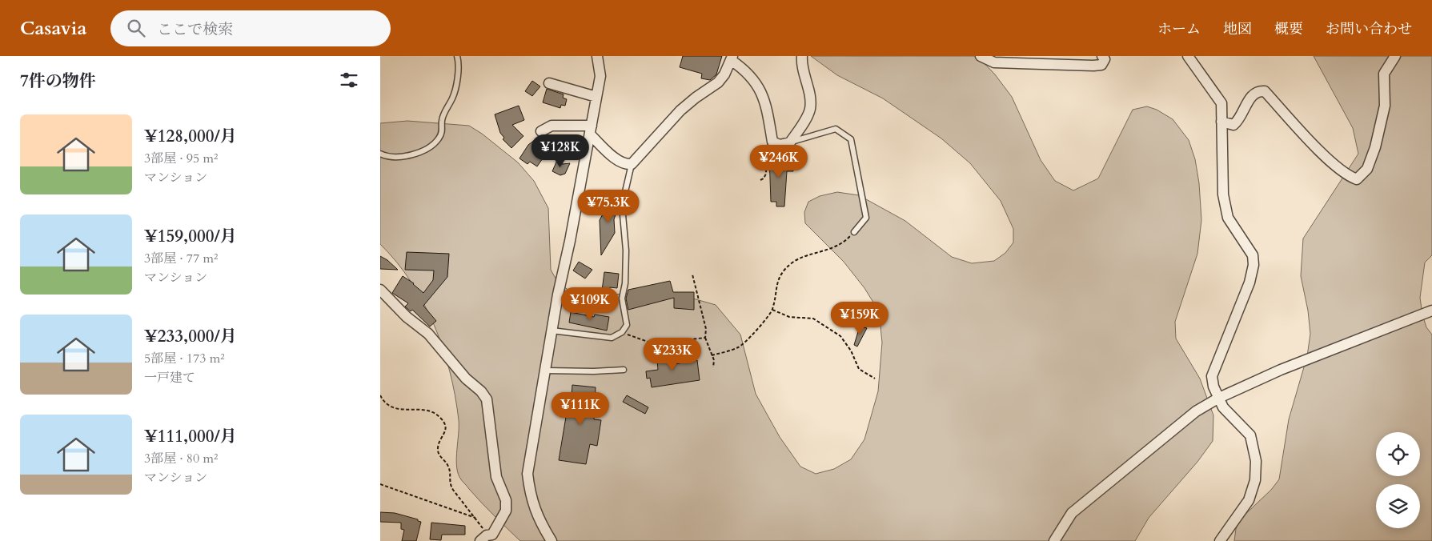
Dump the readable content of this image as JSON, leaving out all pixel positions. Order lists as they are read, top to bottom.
{
  "page": {
    "header": "Casavia",
    "search": "ここで検索",
    "nav": [
      "ホーム",
      "地図",
      "概要",
      "お問い合わせ"
    ],
    "heading": "7件の物件",
    "list": [
      {
        "name": "¥128,000/月",
        "note": "3部屋 · 95 m² · マンション"
      },
      {
        "name": "¥159,000/月",
        "note": "3部屋 · 77 m² · マンション"
      },
      {
        "name": "¥233,000/月",
        "note": "5部屋 · 173 m² · 一戸建て"
      },
      {
        "name": "¥111,000/月",
        "note": "3部屋 · 80 m² · マンション"
      }
    ],
    "price": [
      "¥128K",
      "¥246K",
      "¥75.3K",
      "¥109K",
      "¥159K",
      "¥233K",
      "¥111K"
    ]
  }
}
